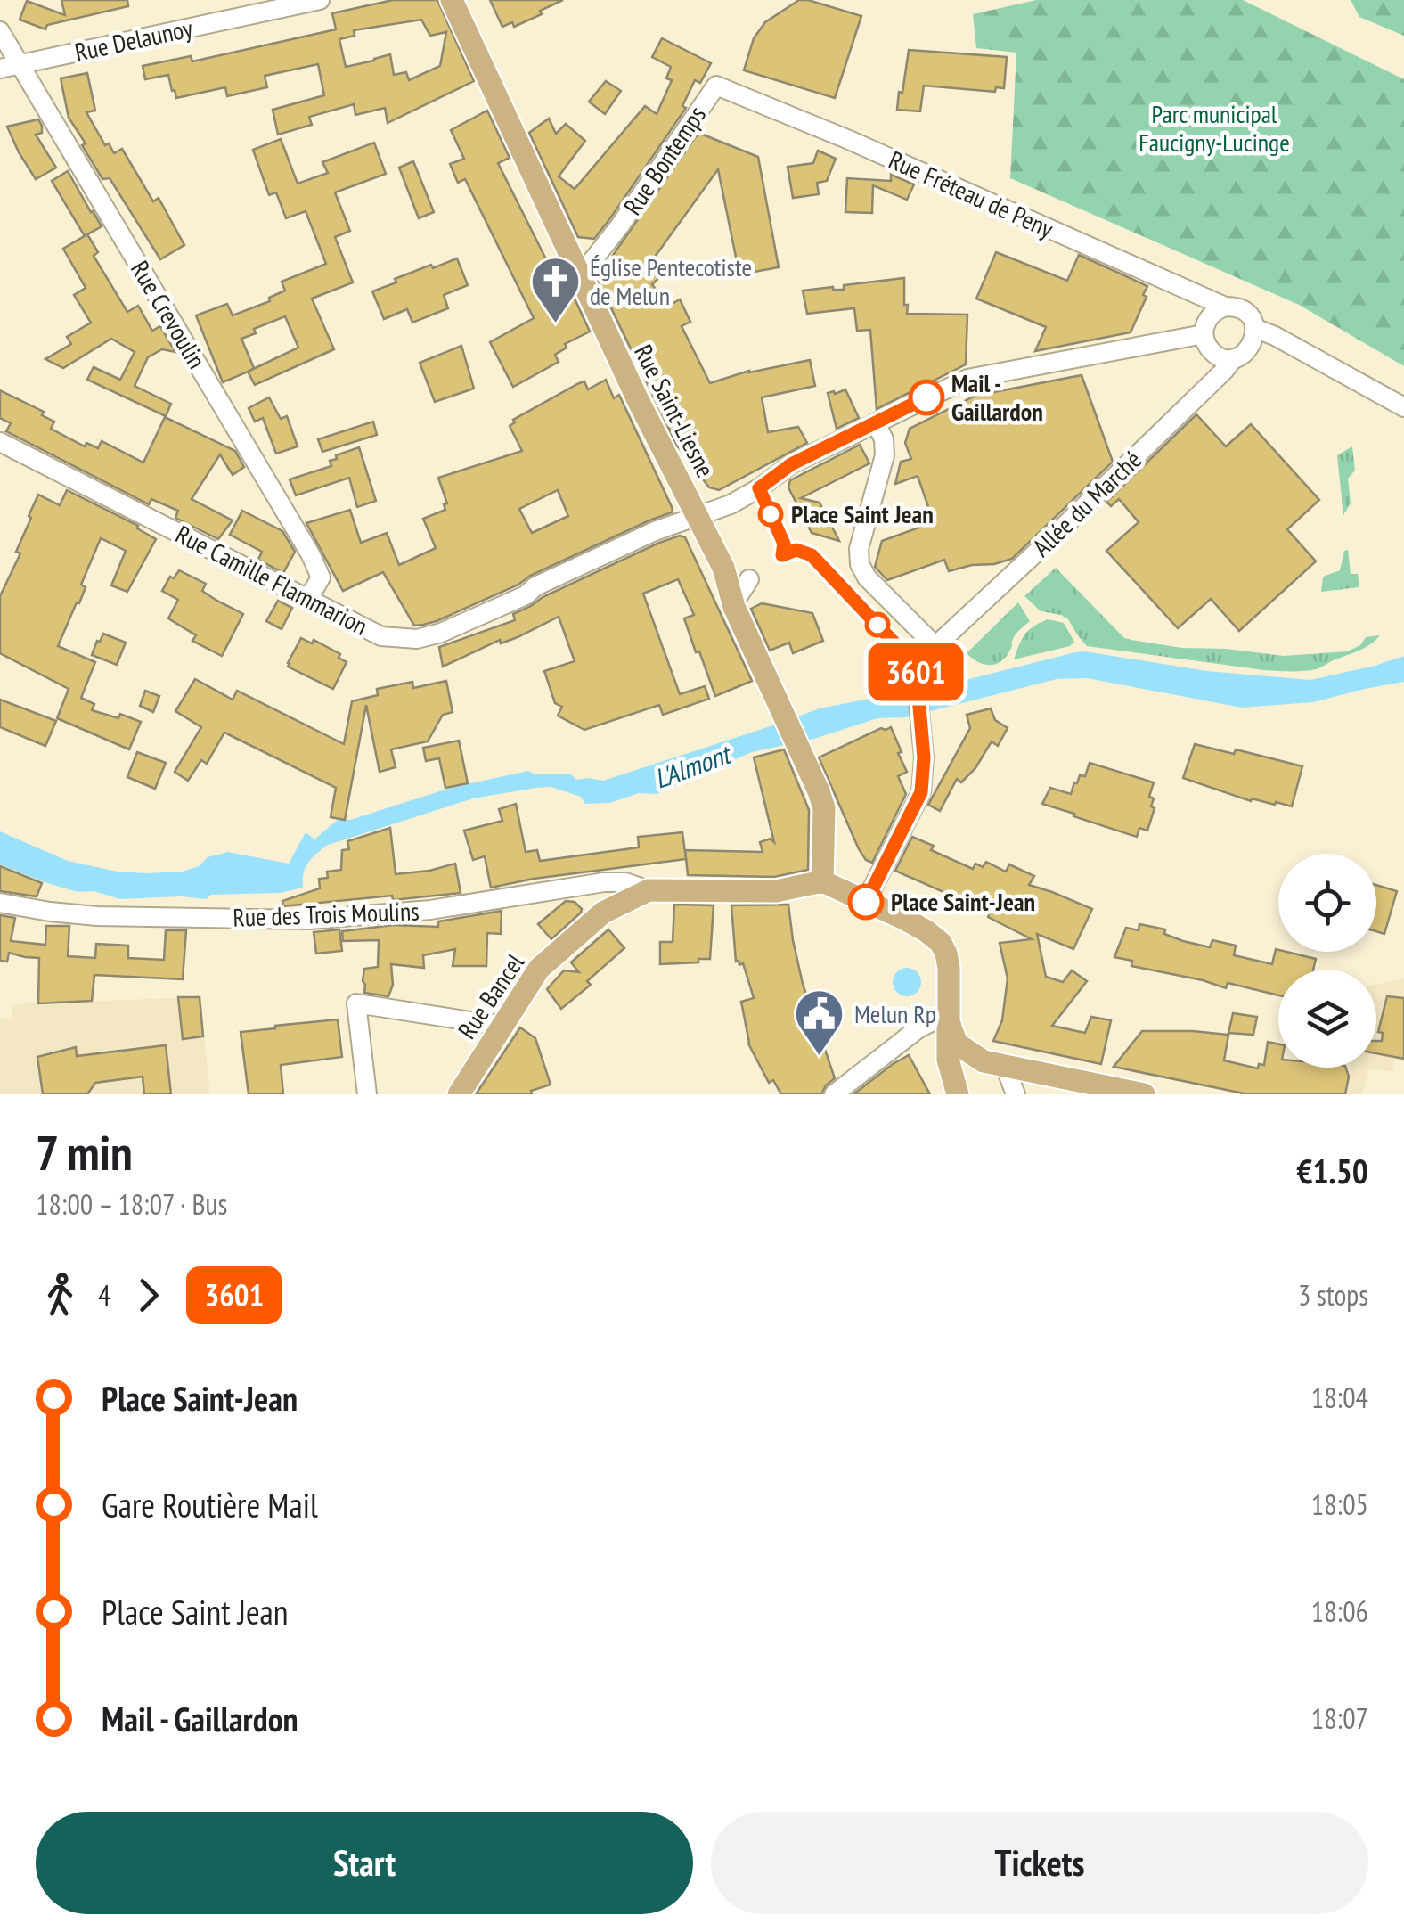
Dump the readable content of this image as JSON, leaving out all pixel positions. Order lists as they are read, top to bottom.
{
  "streets": {
    "main road": ["Rue Saint-Liesne", "Rue Bancel"],
    "street": [
      "Rue Delaunoy",
      "Rue Bontemps",
      "Rue Fréteau de Peny",
      "Rue Crevoulin",
      "Allée du Marché",
      "Rue Camille Flammarion",
      "Rue des Trois Moulins"
    ]
  },
  "crossings": [
    ["Rue Delaunoy", "Rue Crevoulin"],
    ["Rue Bontemps", "Rue Fréteau de Peny"],
    ["Rue Bontemps", "Rue Saint-Liesne"],
    ["Rue Fréteau de Peny", "Allée du Marché"],
    ["Rue Fréteau de Peny", "Rue Camille Flammarion"],
    ["Rue Crevoulin", "Rue Camille Flammarion"],
    ["Rue Saint-Liesne", "Rue Camille Flammarion"],
    ["Rue Saint-Liesne", "Rue Bancel"],
    ["Allée du Marché", "Rue Camille Flammarion"],
    ["Rue des Trois Moulins", "Rue Bancel"]
  ],
  "water": ["L'Almont"],
  "parks": ["Parc municipal Faucigny-Lucinge"],
  "places": {
    "church": ["Église Pentecotiste de Melun"],
    "other": ["Mail - Gaillardon", "Place Saint Jean", "Place Saint-Jean"],
    "public building": ["Melun Rp"]
  },
  "lines": ["bus line 3601"],
  "page": {
    "on_map": "3601",
    "heading": ["7 min", "18:00 – 18:07 · Bus", "€1.50"],
    "legs": ["4", "3601", "3 stops"],
    "list": [
      {
        "name": "Place Saint-Jean",
        "value": "18:04"
      },
      {
        "name": "Gare Routière Mail",
        "value": "18:05"
      },
      {
        "name": "Place Saint Jean",
        "value": "18:06"
      },
      {
        "name": "Mail - Gaillardon",
        "value": "18:07"
      }
    ],
    "buttons": ["Start", "Tickets"]
  }
}
